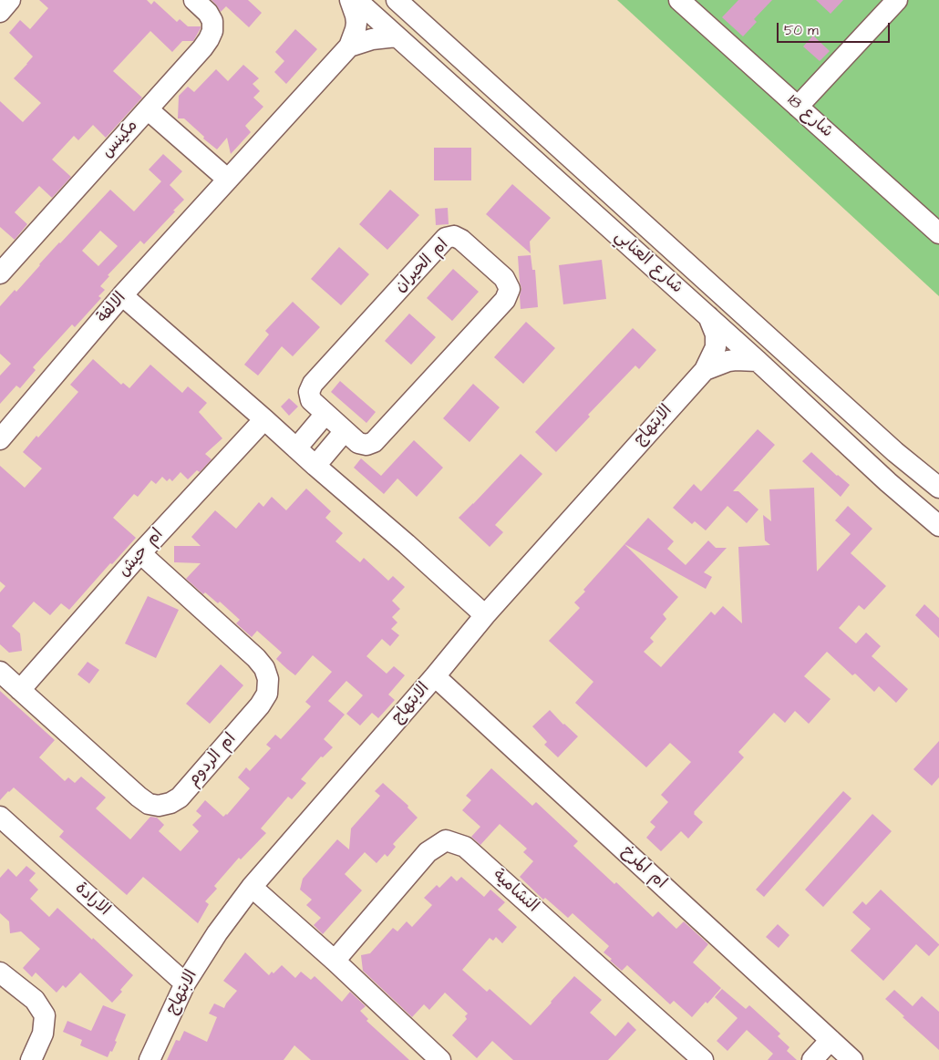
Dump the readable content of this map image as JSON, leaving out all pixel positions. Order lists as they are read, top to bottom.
{
  "streets": {
    "street": [
      "شارع 18",
      "مكينس",
      "شارع العنابي",
      "ام الحيران",
      "الالفة",
      "الابتهاج",
      "ام حيش",
      "ام الردوم",
      "ام المرخ",
      "النشامية",
      "الارادة"
    ]
  },
  "crossings": [
    ["شارع العنابي", "الالفة"],
    ["شارع العنابي", "الابتهاج"],
    ["الابتهاج", "ام المرخ"],
    ["الابتهاج", "الارادة"],
    ["ام حيش", "ام الردوم"]
  ],
  "scale_bar": "50 m"
}
